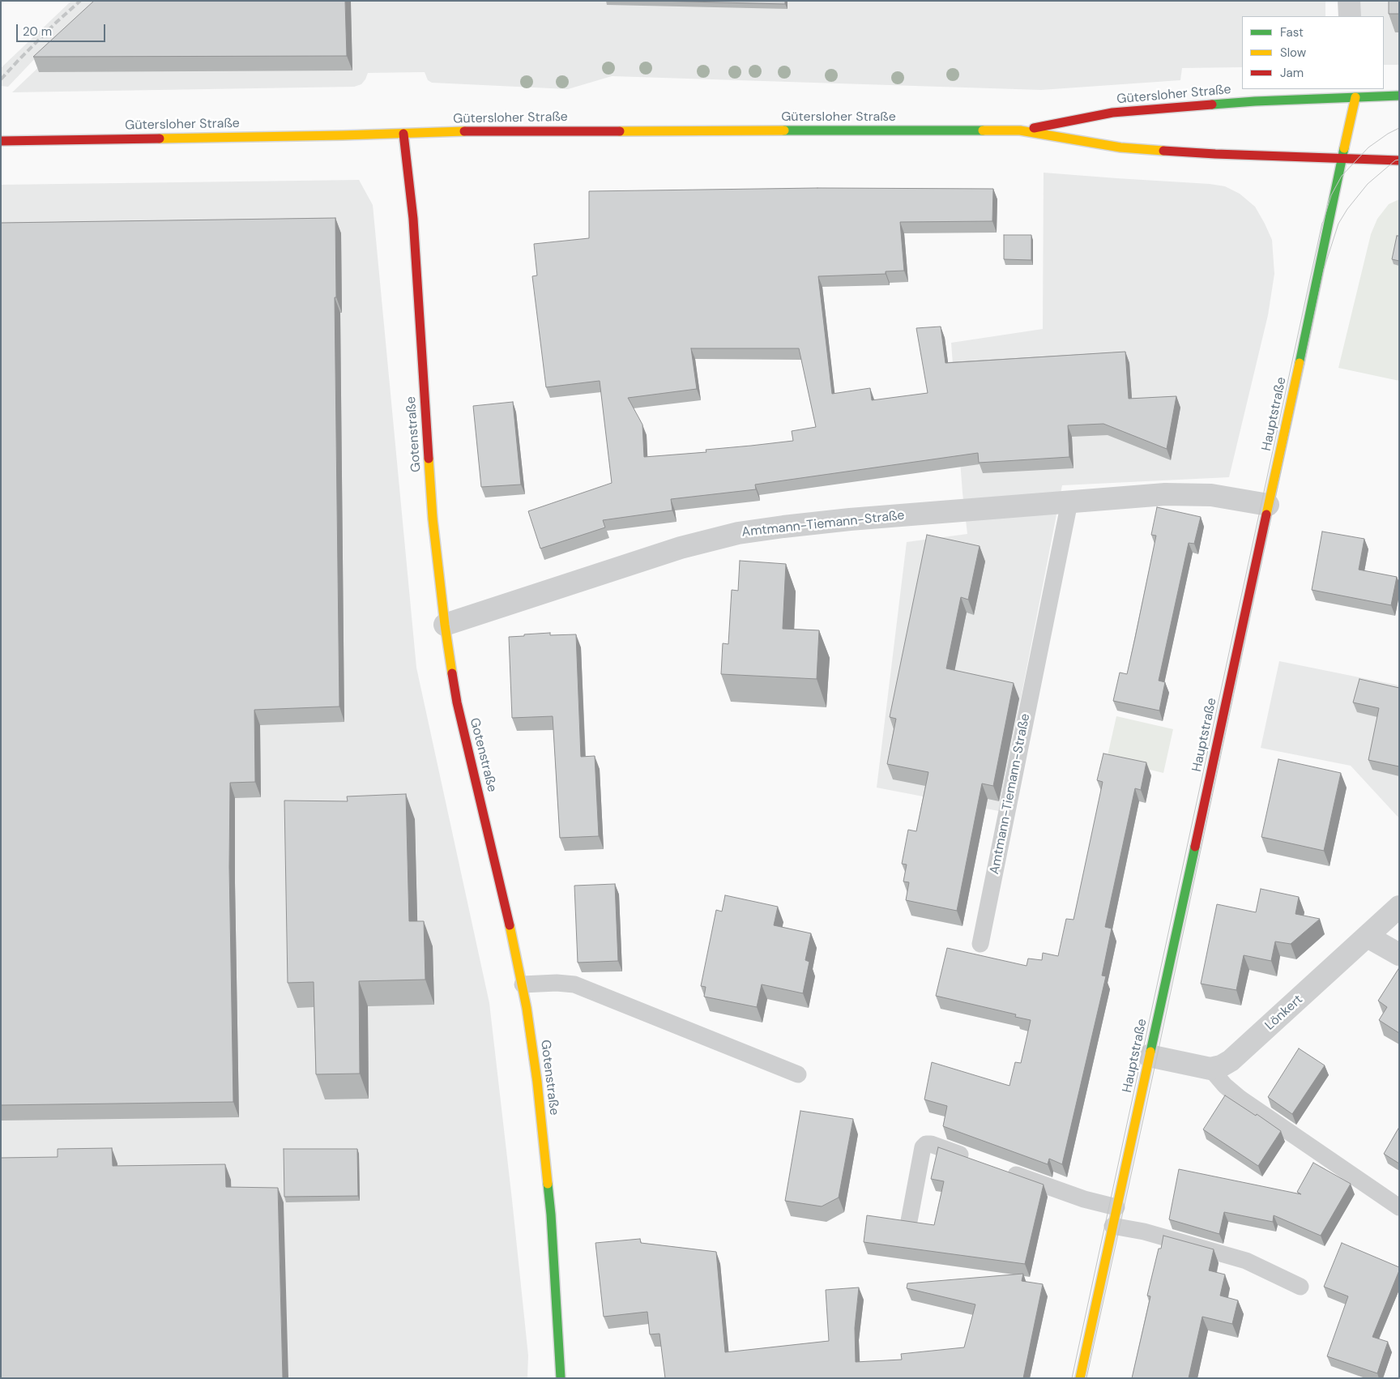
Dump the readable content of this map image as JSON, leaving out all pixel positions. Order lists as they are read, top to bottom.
{
  "streets": {
    "street": [
      "Gütersloher Straße",
      "Hauptstraße",
      "Gotenstraße",
      "Amtmann-Tiemann-Straße",
      "Lönkert"
    ]
  },
  "crossings": [
    ["Gütersloher Straße", "Hauptstraße"],
    ["Gütersloher Straße", "Gotenstraße"],
    ["Hauptstraße", "Amtmann-Tiemann-Straße"],
    ["Gotenstraße", "Amtmann-Tiemann-Straße"]
  ],
  "legend": ["Fast", "Slow", "Jam"],
  "scale_bar": "20 m"
}
